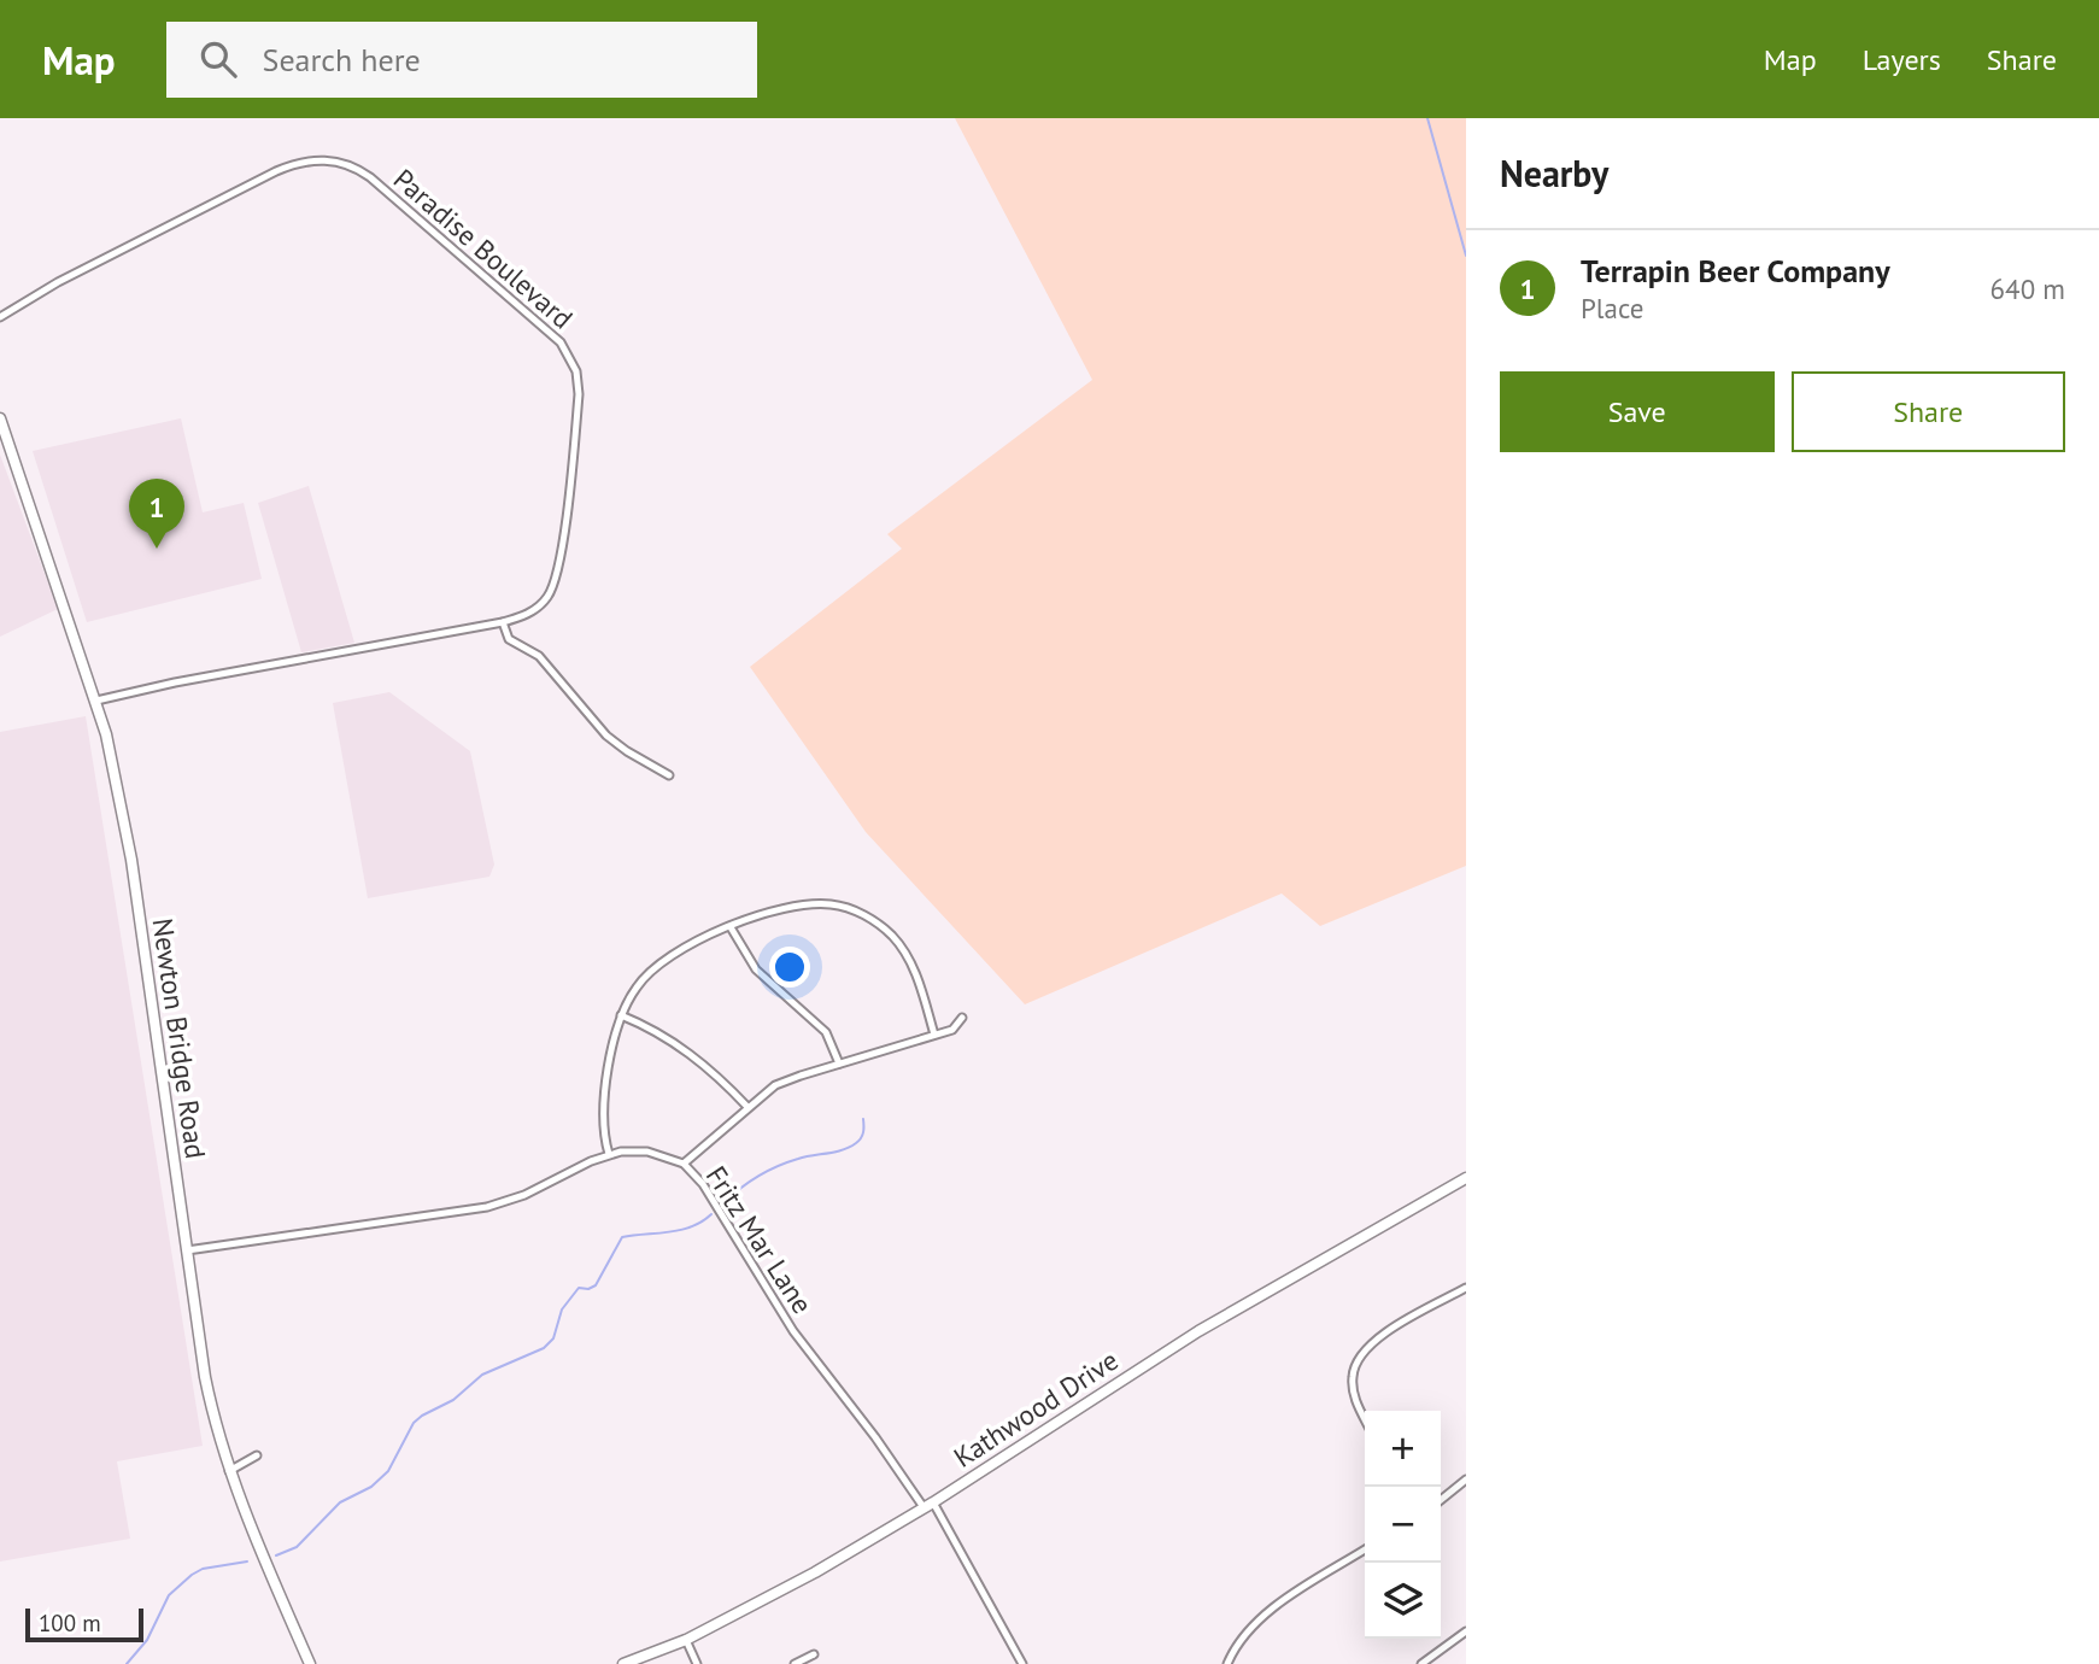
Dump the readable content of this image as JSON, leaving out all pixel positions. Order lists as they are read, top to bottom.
{
  "streets": {
    "main road": ["Newton Bridge Road", "Kathwood Drive"],
    "street": ["Paradise Boulevard", "Fritz Mar Lane"]
  },
  "crossings": [
    ["Paradise Boulevard", "Newton Bridge Road"],
    ["Newton Bridge Road", "Fritz Mar Lane"],
    ["Fritz Mar Lane", "Kathwood Drive"]
  ],
  "scale_bar": "100 m",
  "page": {
    "header": "Map",
    "search": "Search here",
    "nav": ["Map", "Layers", "Share"],
    "heading": "Nearby",
    "list": [
      {
        "mark": "1",
        "name": "Terrapin Beer Company",
        "note": "Place",
        "value": "640 m"
      }
    ],
    "buttons": ["Save", "Share"],
    "pins": "1",
    "map_buttons": ["+", "−"],
    "scale": "100 m"
  }
}
